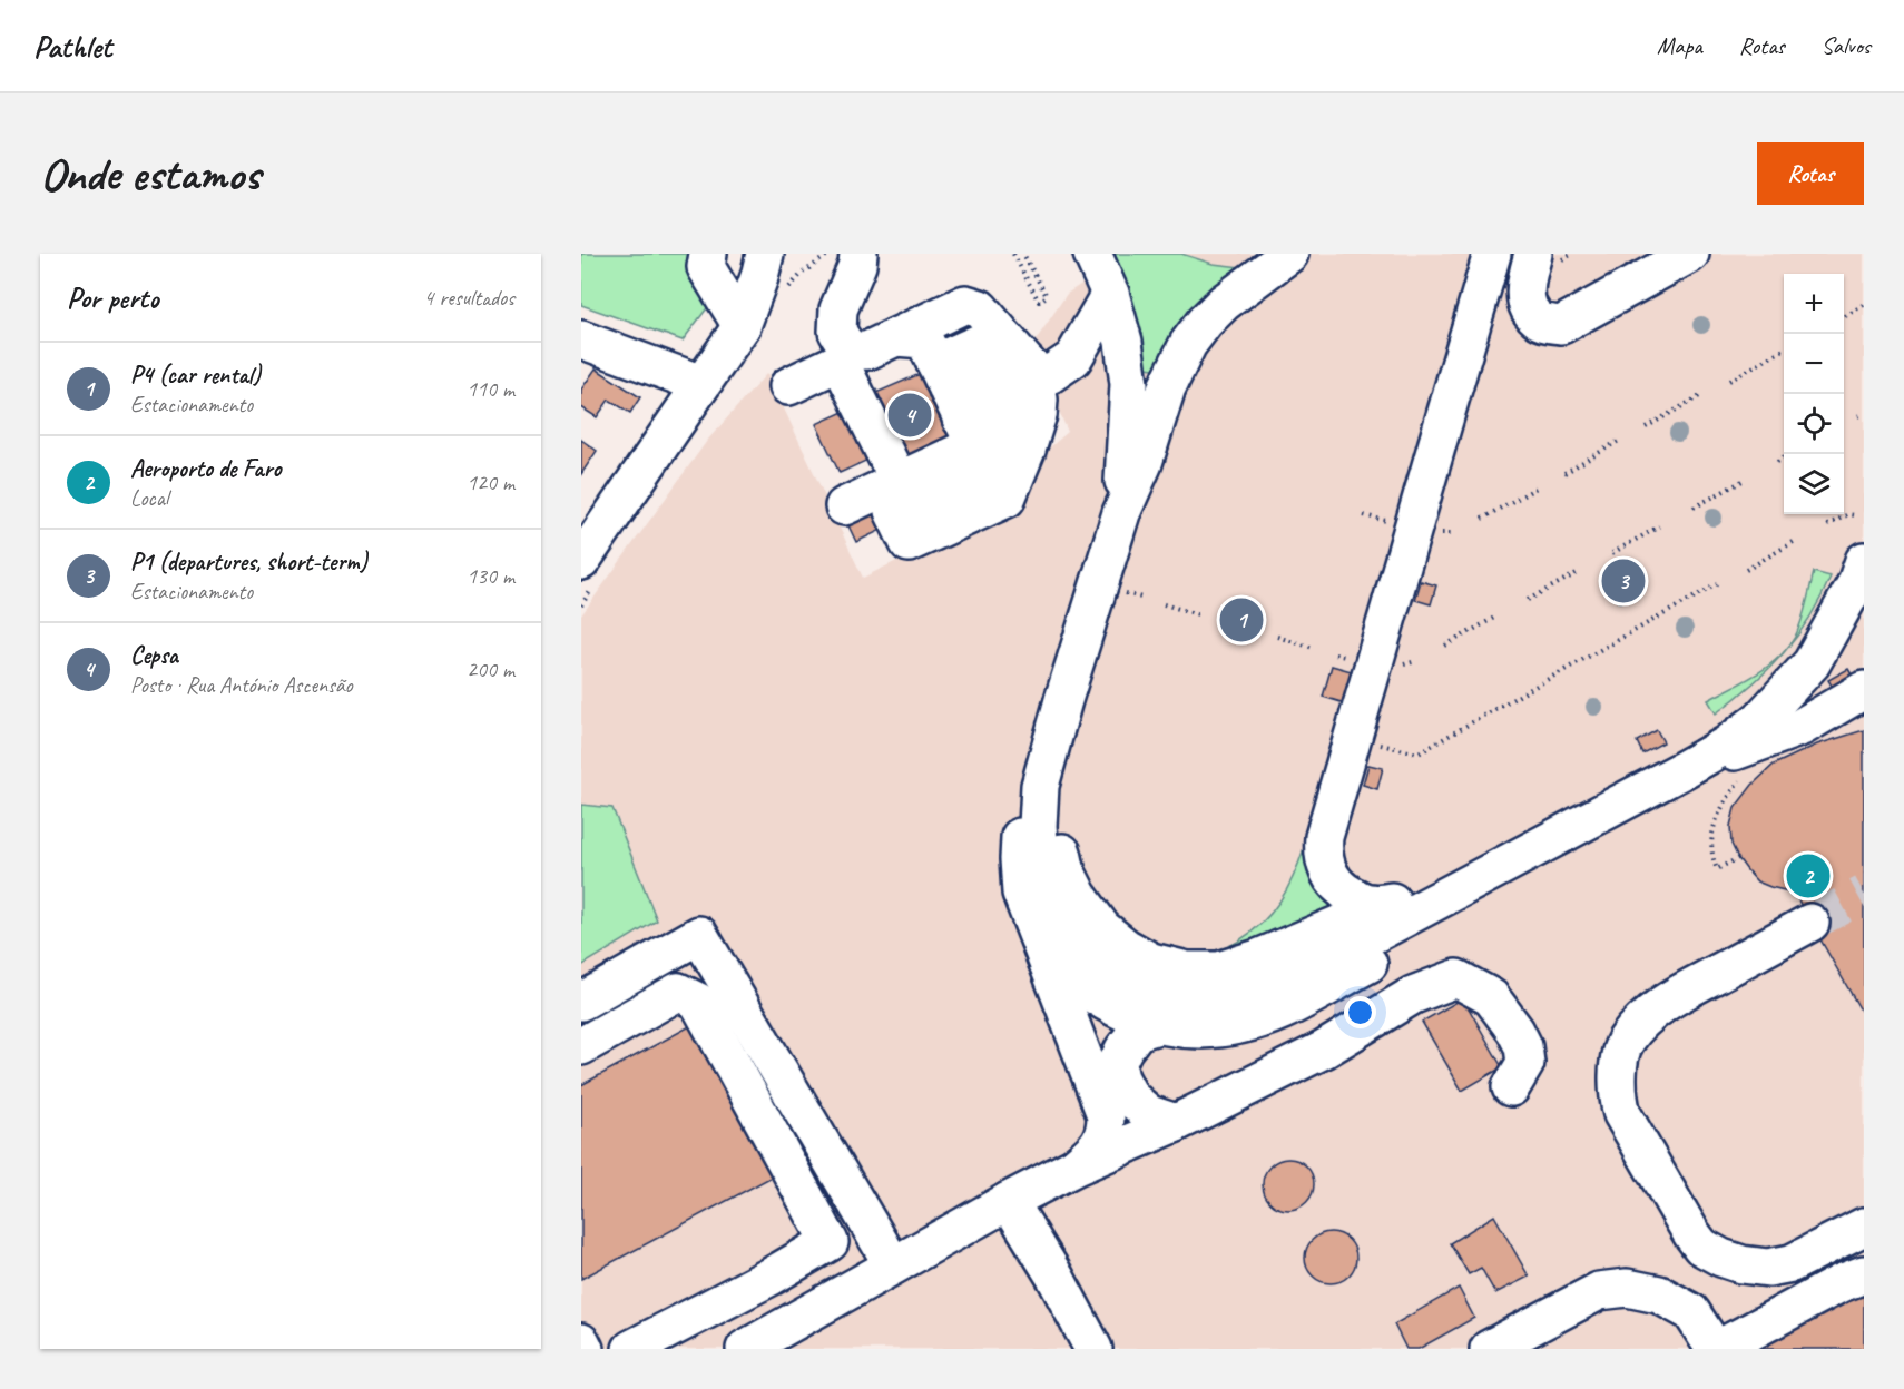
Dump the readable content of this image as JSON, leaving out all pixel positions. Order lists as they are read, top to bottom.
{
  "page": {
    "header": "Pathlet",
    "nav": ["Mapa", "Rotas", "Salvos"],
    "buttons": "Rotas",
    "title": "Onde estamos",
    "heading": ["Por perto", "4 resultados"],
    "map_buttons": ["+", "−"],
    "list": [
      {
        "mark": "1",
        "name": "P4 (car rental)",
        "note": "Estacionamento",
        "value": "110 m"
      },
      {
        "mark": "2",
        "name": "Aeroporto de Faro",
        "note": "Local",
        "value": "120 m"
      },
      {
        "mark": "3",
        "name": "P1 (departures, short-term)",
        "note": "Estacionamento",
        "value": "130 m"
      },
      {
        "mark": "4",
        "name": "Cepsa",
        "note": "Posto · Rua António Ascensão",
        "value": "200 m"
      }
    ],
    "pins": [
      "4",
      "3",
      "1",
      "2"
    ]
  }
}
